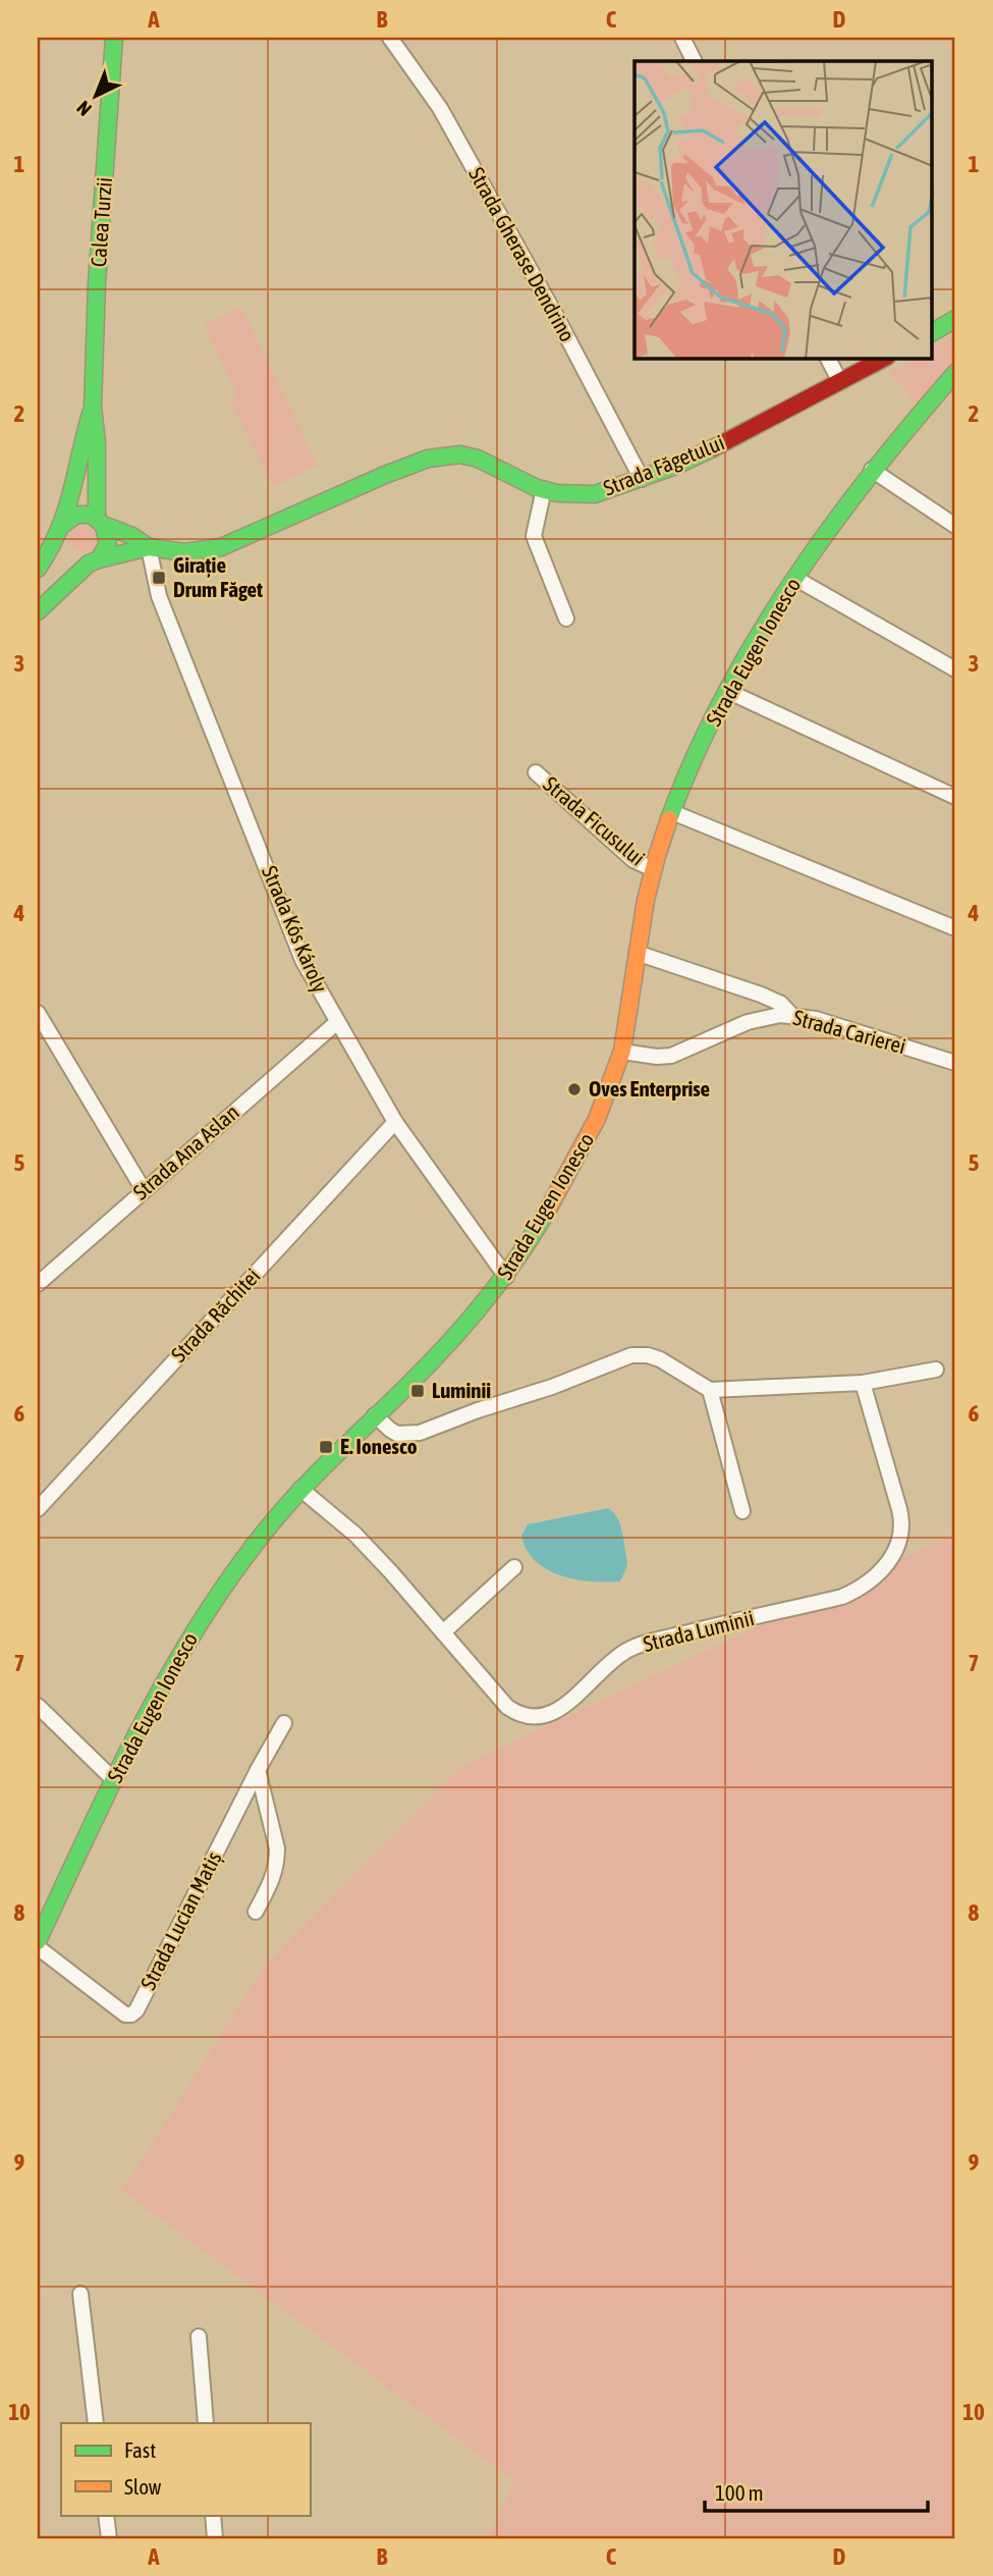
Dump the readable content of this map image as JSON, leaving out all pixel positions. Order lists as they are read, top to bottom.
{
  "streets": {
    "street": [
      "Calea Turzii",
      "Strada Gherase Dendrino",
      "Strada Făgetului",
      "Strada Eugen Ionesco",
      "Strada Ficusului",
      "Strada Kós Károly",
      "Strada Carierei",
      "Strada Ana Aslan",
      "Strada Răchitei",
      "Strada Luminii",
      "Strada Lucian Matiș"
    ]
  },
  "crossings": [
    ["Calea Turzii", "Strada Făgetului"],
    ["Strada Gherase Dendrino", "Strada Făgetului"],
    ["Strada Făgetului", "Strada Kós Károly"],
    ["Strada Eugen Ionesco", "Strada Ficusului"],
    ["Strada Eugen Ionesco", "Strada Kós Károly"],
    ["Strada Eugen Ionesco", "Strada Carierei"],
    ["Strada Eugen Ionesco", "Strada Luminii"],
    ["Strada Kós Károly", "Strada Ana Aslan"],
    ["Strada Kós Károly", "Strada Răchitei"]
  ],
  "places": {
    "transit": ["Girație Drum Făget", "Luminii", "E. Ionesco"],
    "other": ["Oves Enterprise"]
  },
  "legend": ["Fast", "Slow"],
  "scale_bar": "100 m",
  "north": "bottom left",
  "grid": {
    "columns": [
      "A",
      "B",
      "C",
      "D"
    ],
    "rows": [
      "1",
      "2",
      "3",
      "4",
      "5",
      "6",
      "7",
      "8",
      "9",
      "10"
    ]
  }
}
